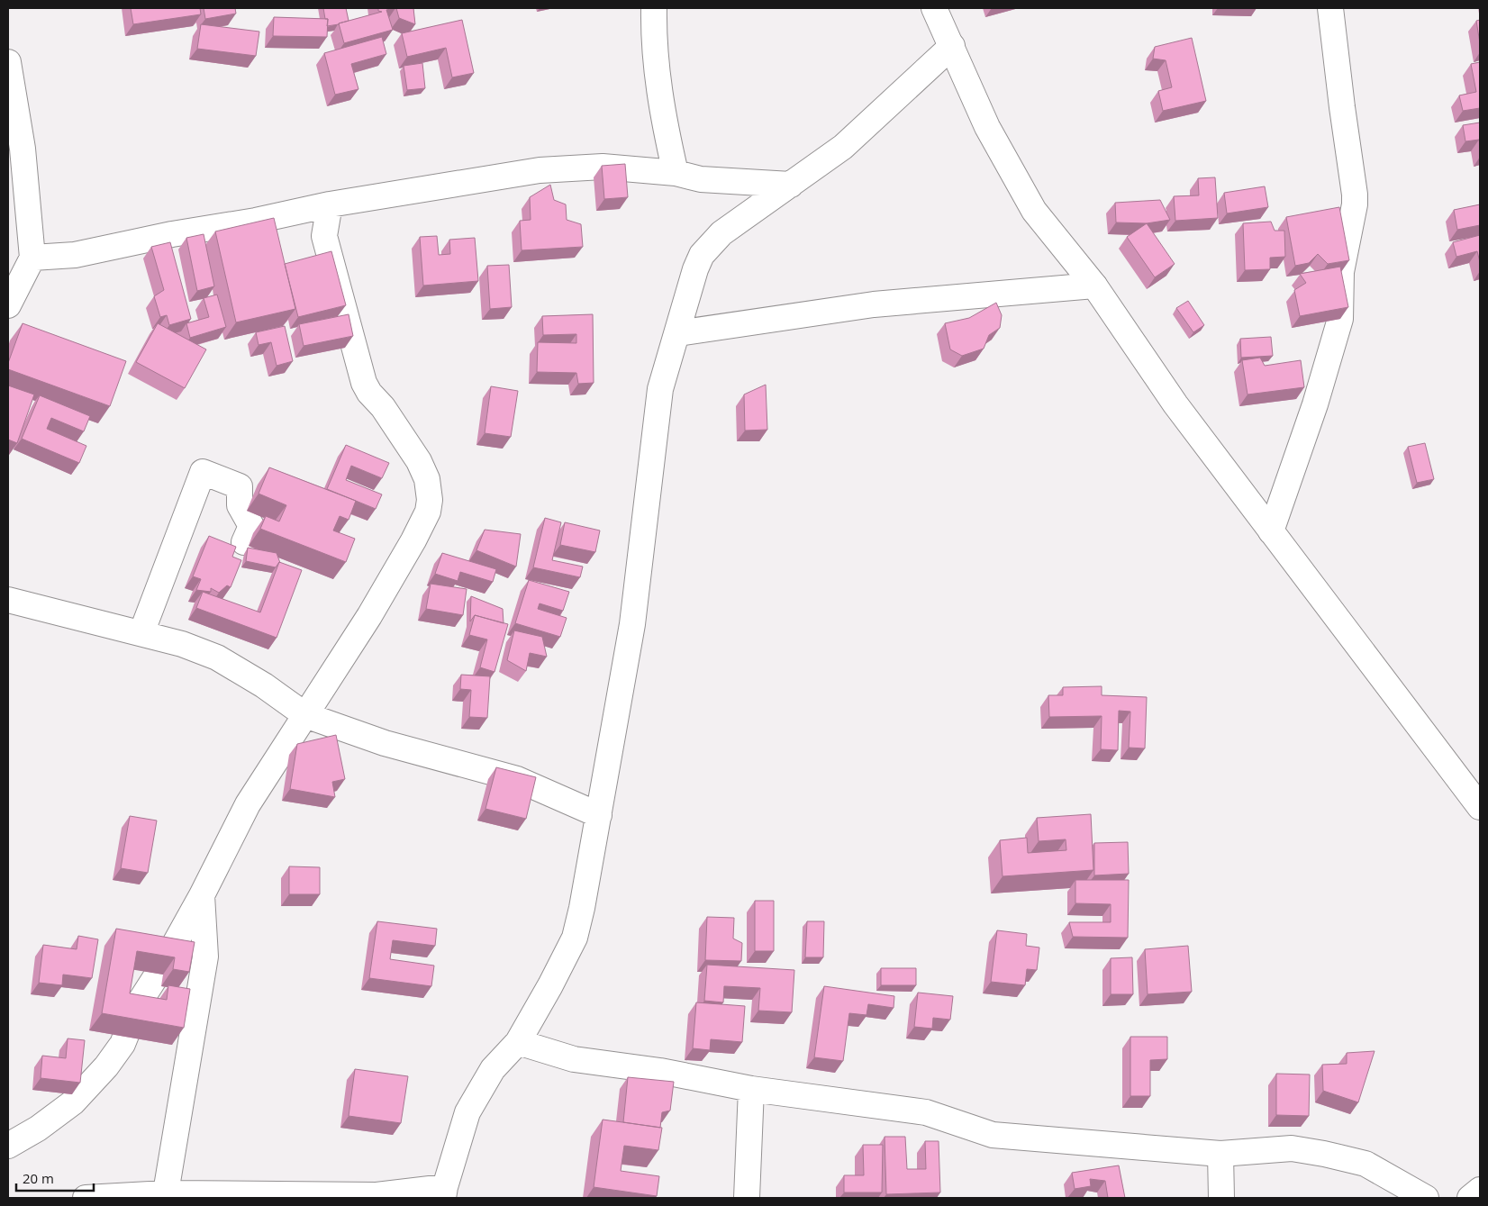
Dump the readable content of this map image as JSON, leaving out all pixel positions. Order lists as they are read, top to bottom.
{
  "scale_bar": "20 m"
}
